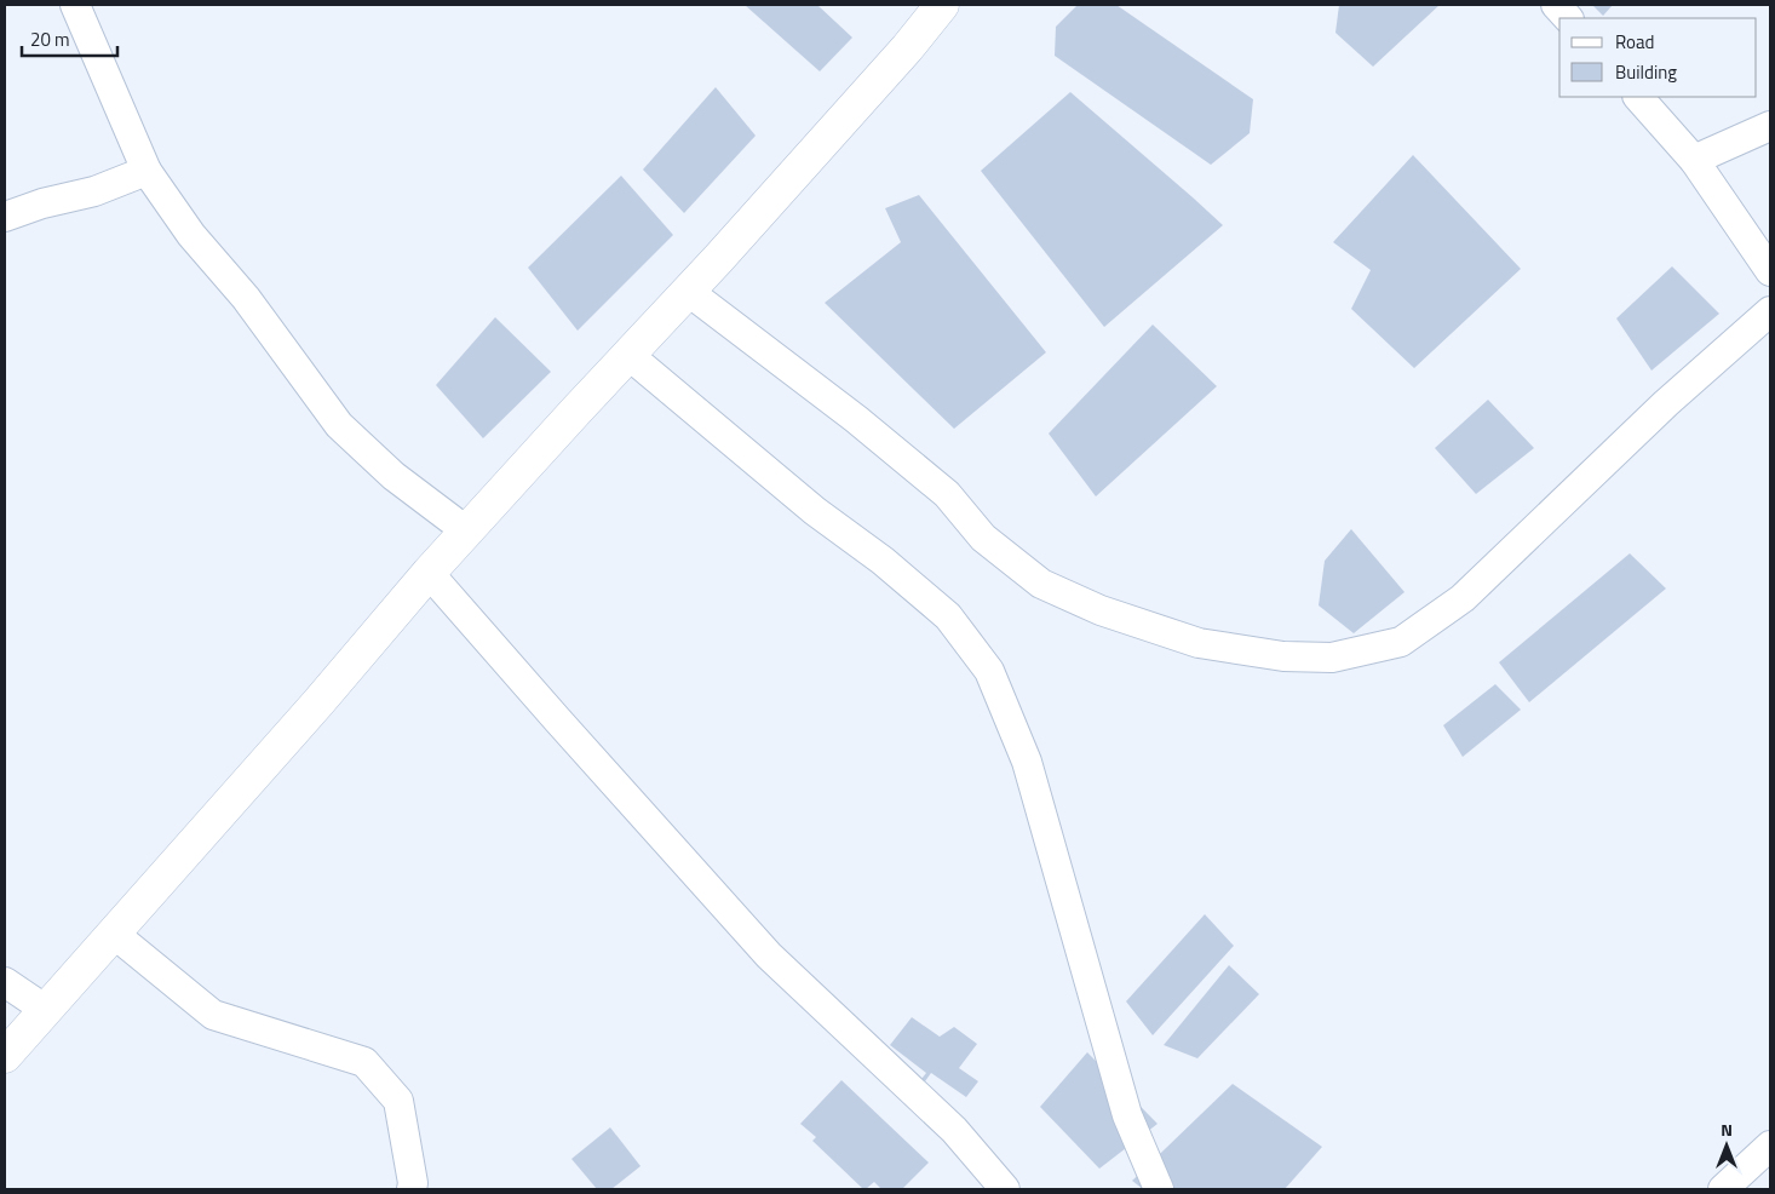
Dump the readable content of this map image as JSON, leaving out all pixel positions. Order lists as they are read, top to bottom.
{
  "legend": ["Road", "Building"],
  "scale_bar": "20 m",
  "north": "top"
}
